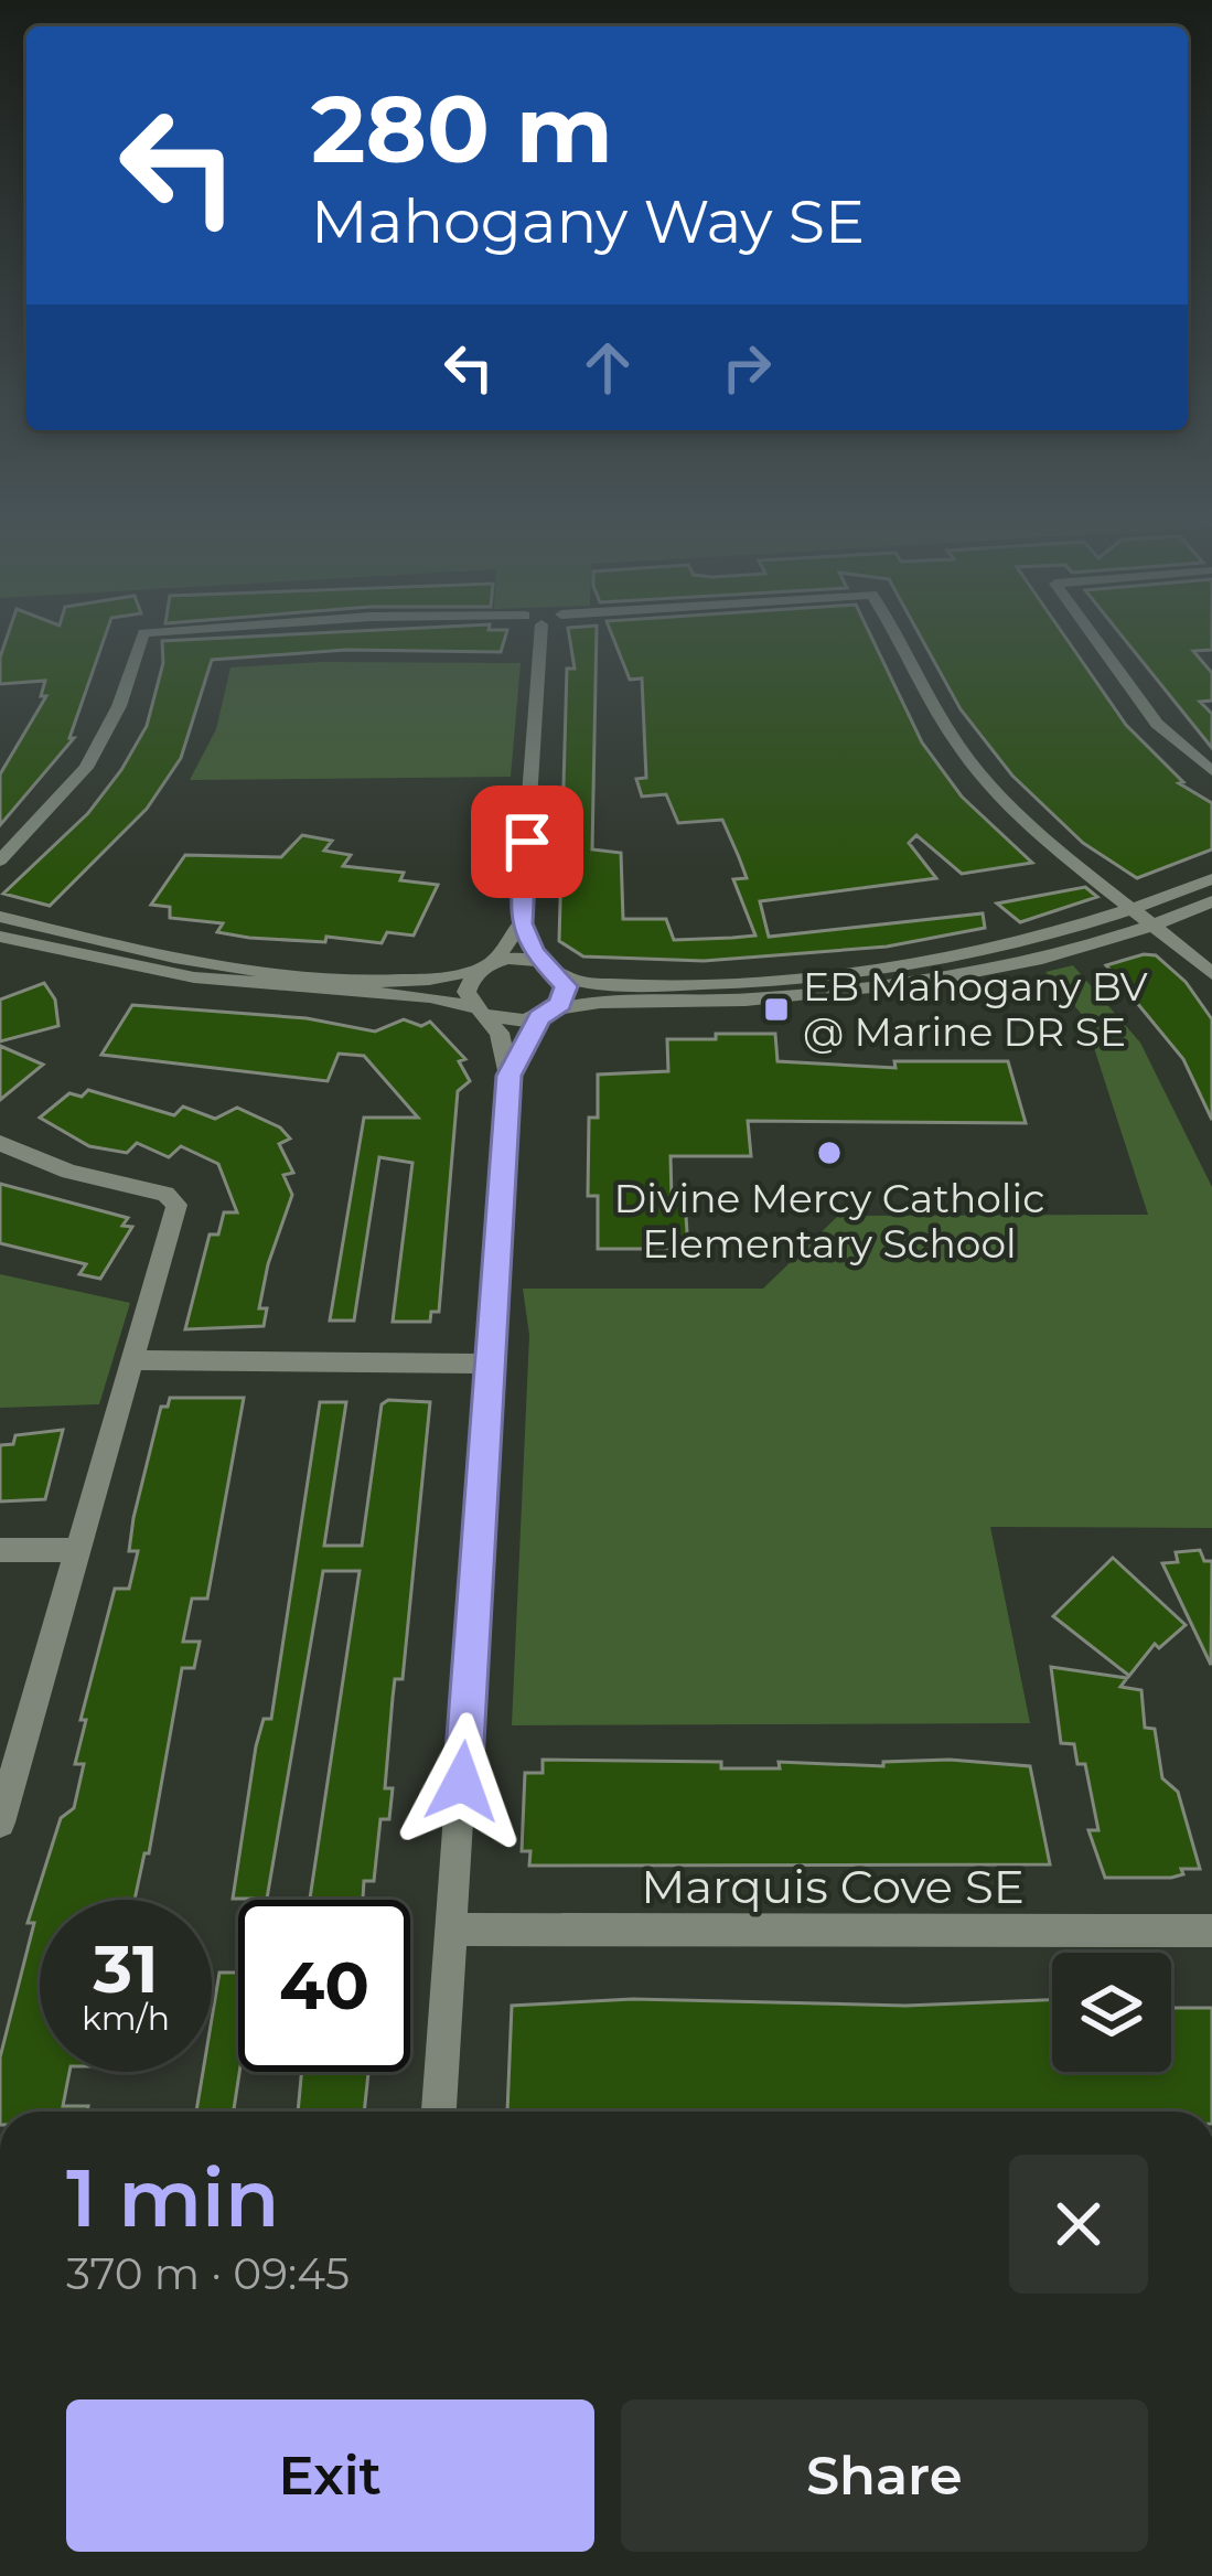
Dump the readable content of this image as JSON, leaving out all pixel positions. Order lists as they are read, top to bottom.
{
  "streets": {
    "street": ["Marquis Cove SE"]
  },
  "places": {
    "transit": ["EB Mahogany BV @ Marine DR SE"],
    "other": ["Divine Mercy Catholic Elementary School"]
  },
  "page": {
    "turn": ["280 m", "Mahogany Way SE"],
    "speed": "31 km/h",
    "limit": "40",
    "heading": ["1 min", "370 m · 09:45"],
    "buttons": ["Exit", "Share"]
  }
}
